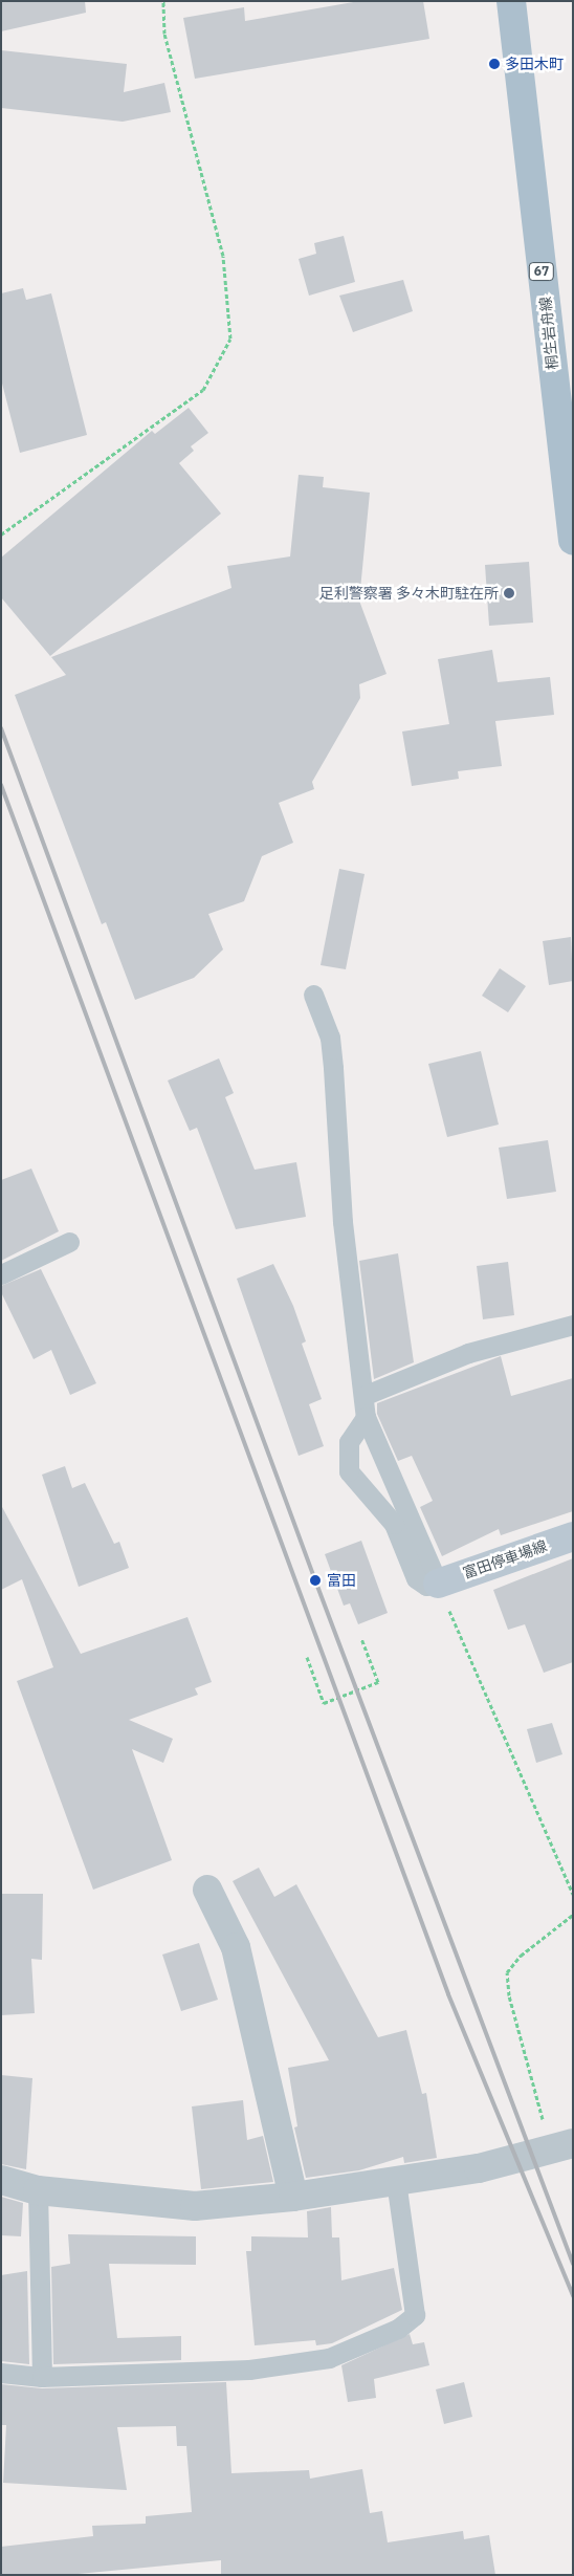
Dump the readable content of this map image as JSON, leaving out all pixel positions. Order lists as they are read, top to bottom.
{
  "streets": {
    "main road": ["67", "桐生岩舟線", "富田停車場線"]
  },
  "places": ["多田木町", "足利警察署 多々木町駐在所", "富田"]
}
